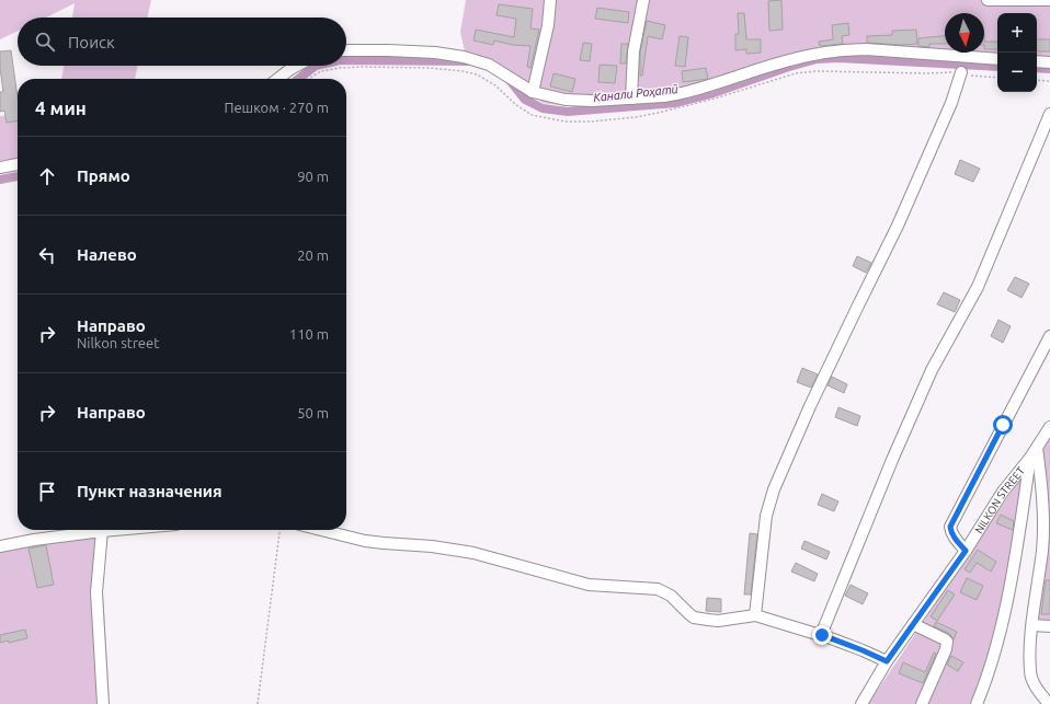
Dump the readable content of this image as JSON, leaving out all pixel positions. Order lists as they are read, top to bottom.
{
  "streets": {
    "street": ["NILKON STREET"]
  },
  "water": ["Канали Роҳатӣ"],
  "north": "bottom",
  "page": {
    "map_buttons": ["+", "−"],
    "search": "Поиск",
    "heading": ["4 мин", "Пешком · 270 m"],
    "list": [
      ["Прямо", "90 m"],
      ["Налево", "20 m"],
      ["Направо", "Nilkon street", "110 m"],
      ["Направо", "50 m"],
      "Пункт назначения"
    ]
  }
}
